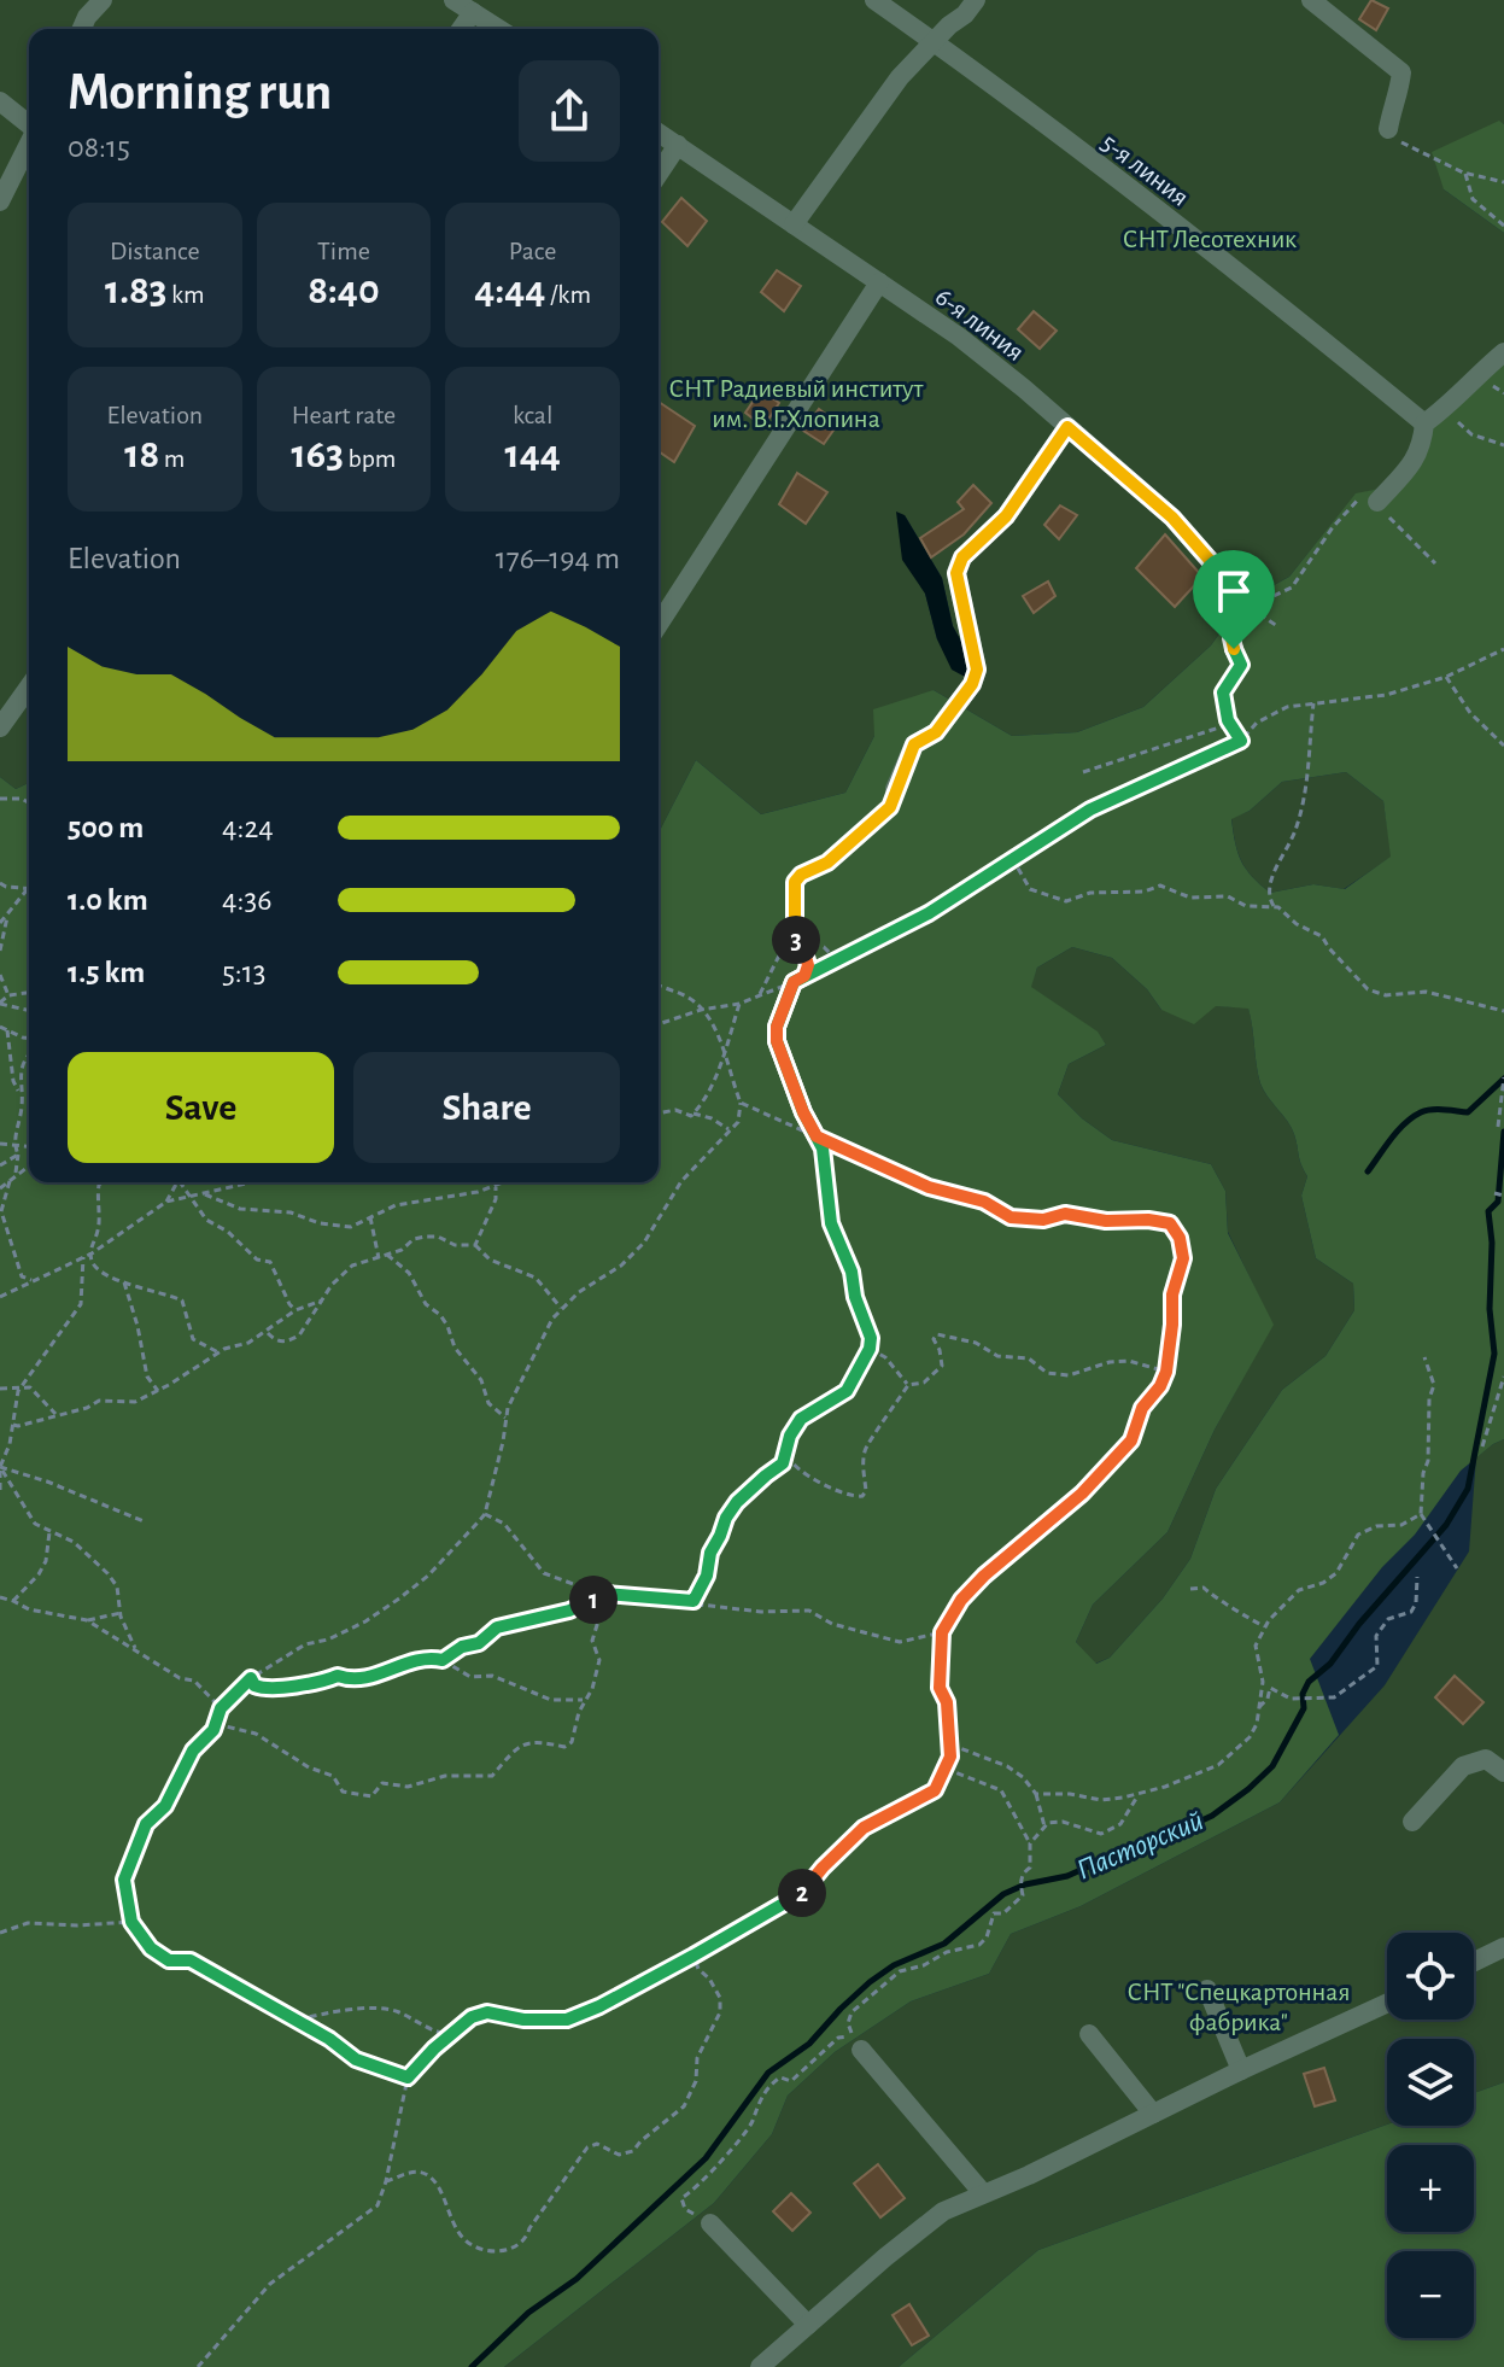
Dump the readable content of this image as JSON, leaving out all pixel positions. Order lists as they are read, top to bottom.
{
  "streets": {
    "street": ["5-я линия", "6-я линия"]
  },
  "water": ["Пасторский"],
  "parks": ["СНТ Лесотехник", "СНТ Радиевый институт им. В.Г.Хлопина", "СНТ \"Спецкартонная фабрика\""],
  "page": {
    "heading": ["Morning run", "08:15"],
    "stats": [
      ["Distance", "1.83 km"],
      ["Time", "8:40"],
      ["Pace", "4:44 /km"],
      ["Elevation", "18 m"],
      ["Heart rate", "163 bpm"],
      ["kcal", "144"]
    ],
    "chart": ["Elevation", "176–194 m"],
    "list": [
      {
        "name": "500 m",
        "note": "4:24"
      },
      {
        "name": "1.0 km",
        "note": "4:36"
      },
      {
        "name": "1.5 km",
        "note": "5:13"
      }
    ],
    "pins": ["3", "1", "2"],
    "buttons": ["Save", "Share"],
    "map_buttons": ["+", "−"]
  }
}
